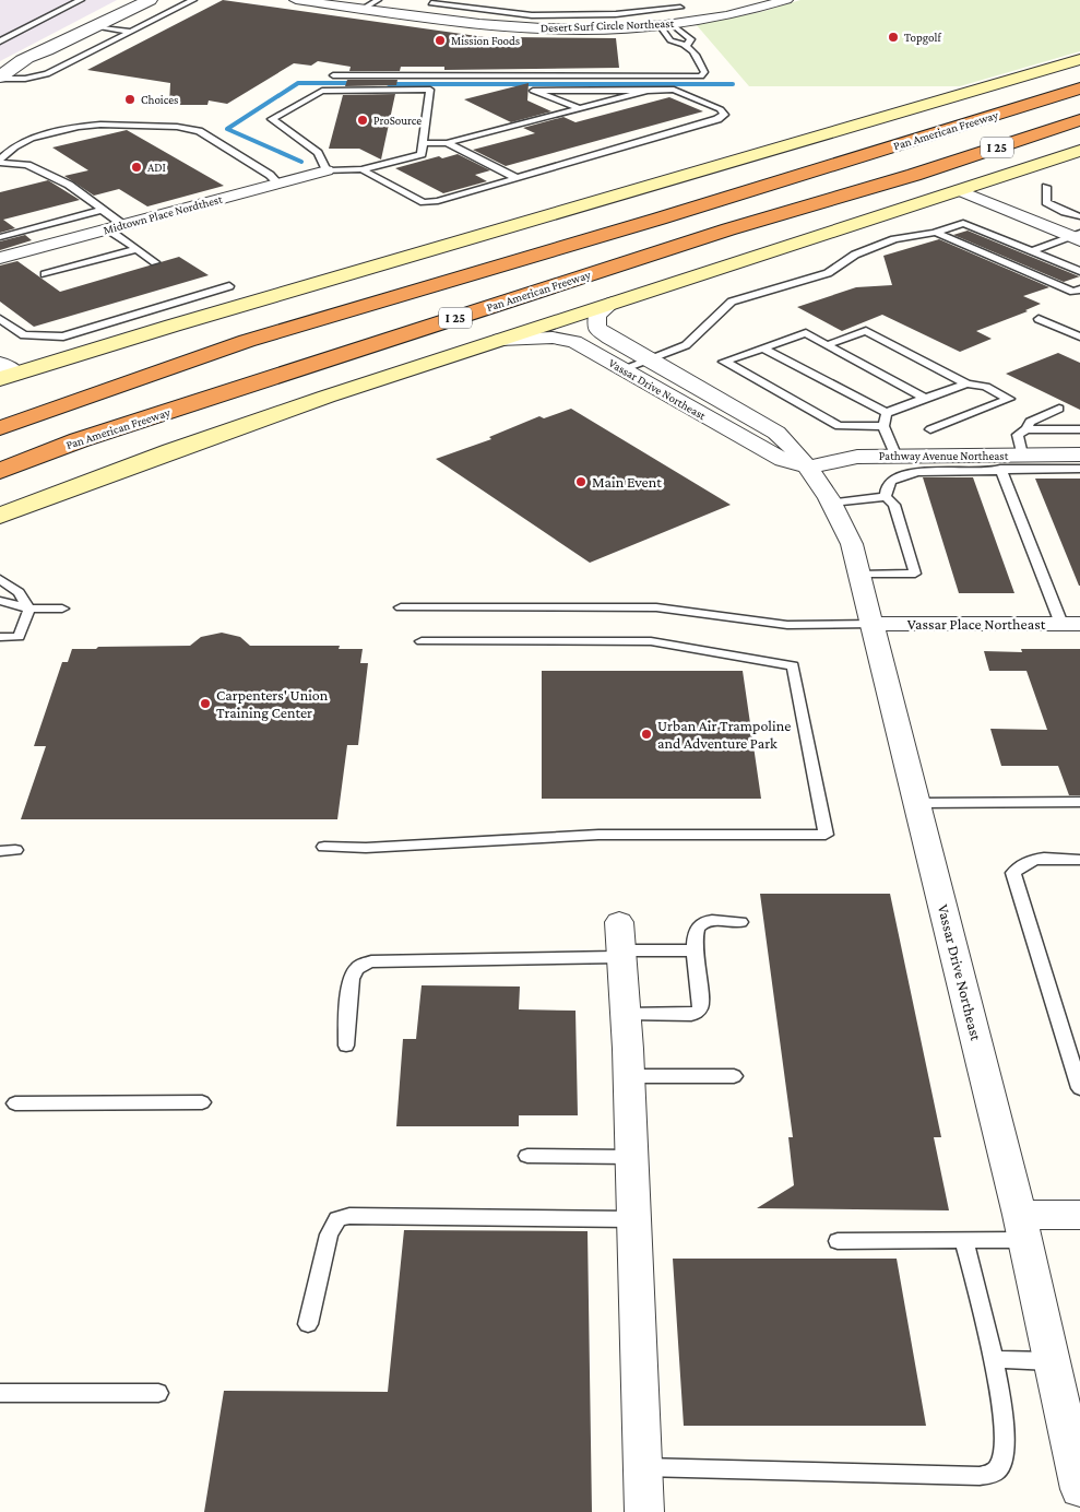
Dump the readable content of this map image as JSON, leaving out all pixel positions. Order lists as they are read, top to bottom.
{
  "streets": {
    "highway": ["Pan American Freeway", "I 25"],
    "street": [
      "Desert Surf Circle Northeast",
      "Midtown Place Nordthest",
      "Vassar Drive Northeast",
      "Pathway Avenue Northeast",
      "Vassar Place Northeast"
    ]
  },
  "crossings": [
    ["Vassar Drive Northeast", "Pathway Avenue Northeast"],
    ["Vassar Drive Northeast", "Vassar Place Northeast"]
  ],
  "places": [
    "Topgolf",
    "Mission Foods",
    "Choices",
    "ProSource",
    "ADI",
    "Main Event",
    "Carpenters' Union Training Center",
    "Urban Air Trampoline and Adventure Park"
  ]
}
